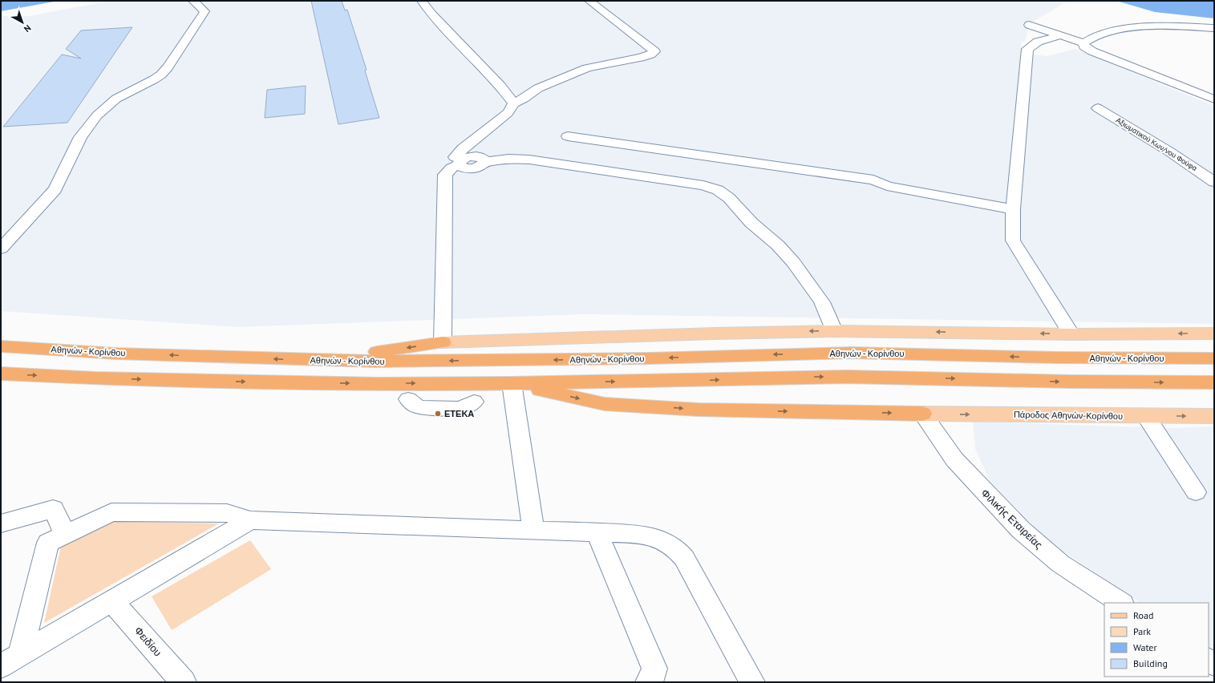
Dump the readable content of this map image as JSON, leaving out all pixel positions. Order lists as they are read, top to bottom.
{
  "streets": {
    "highway": ["Αθηνών - Κορίνθου"],
    "main road": ["Πάροδος Αθηνών-Κορίνθου"],
    "street": ["Αξιωματικού Κων/νου Φούφα", "Φιλικής Εταιρείας", "Φειδίου"]
  },
  "crossings": [
    ["Πάροδος Αθηνών-Κορίνθου", "Φιλικής Εταιρείας"]
  ],
  "places": ["ΕΤΕΚΑ"],
  "legend": [
    "Road",
    "Park",
    "Water",
    "Building"
  ],
  "north": "bottom right"
}
